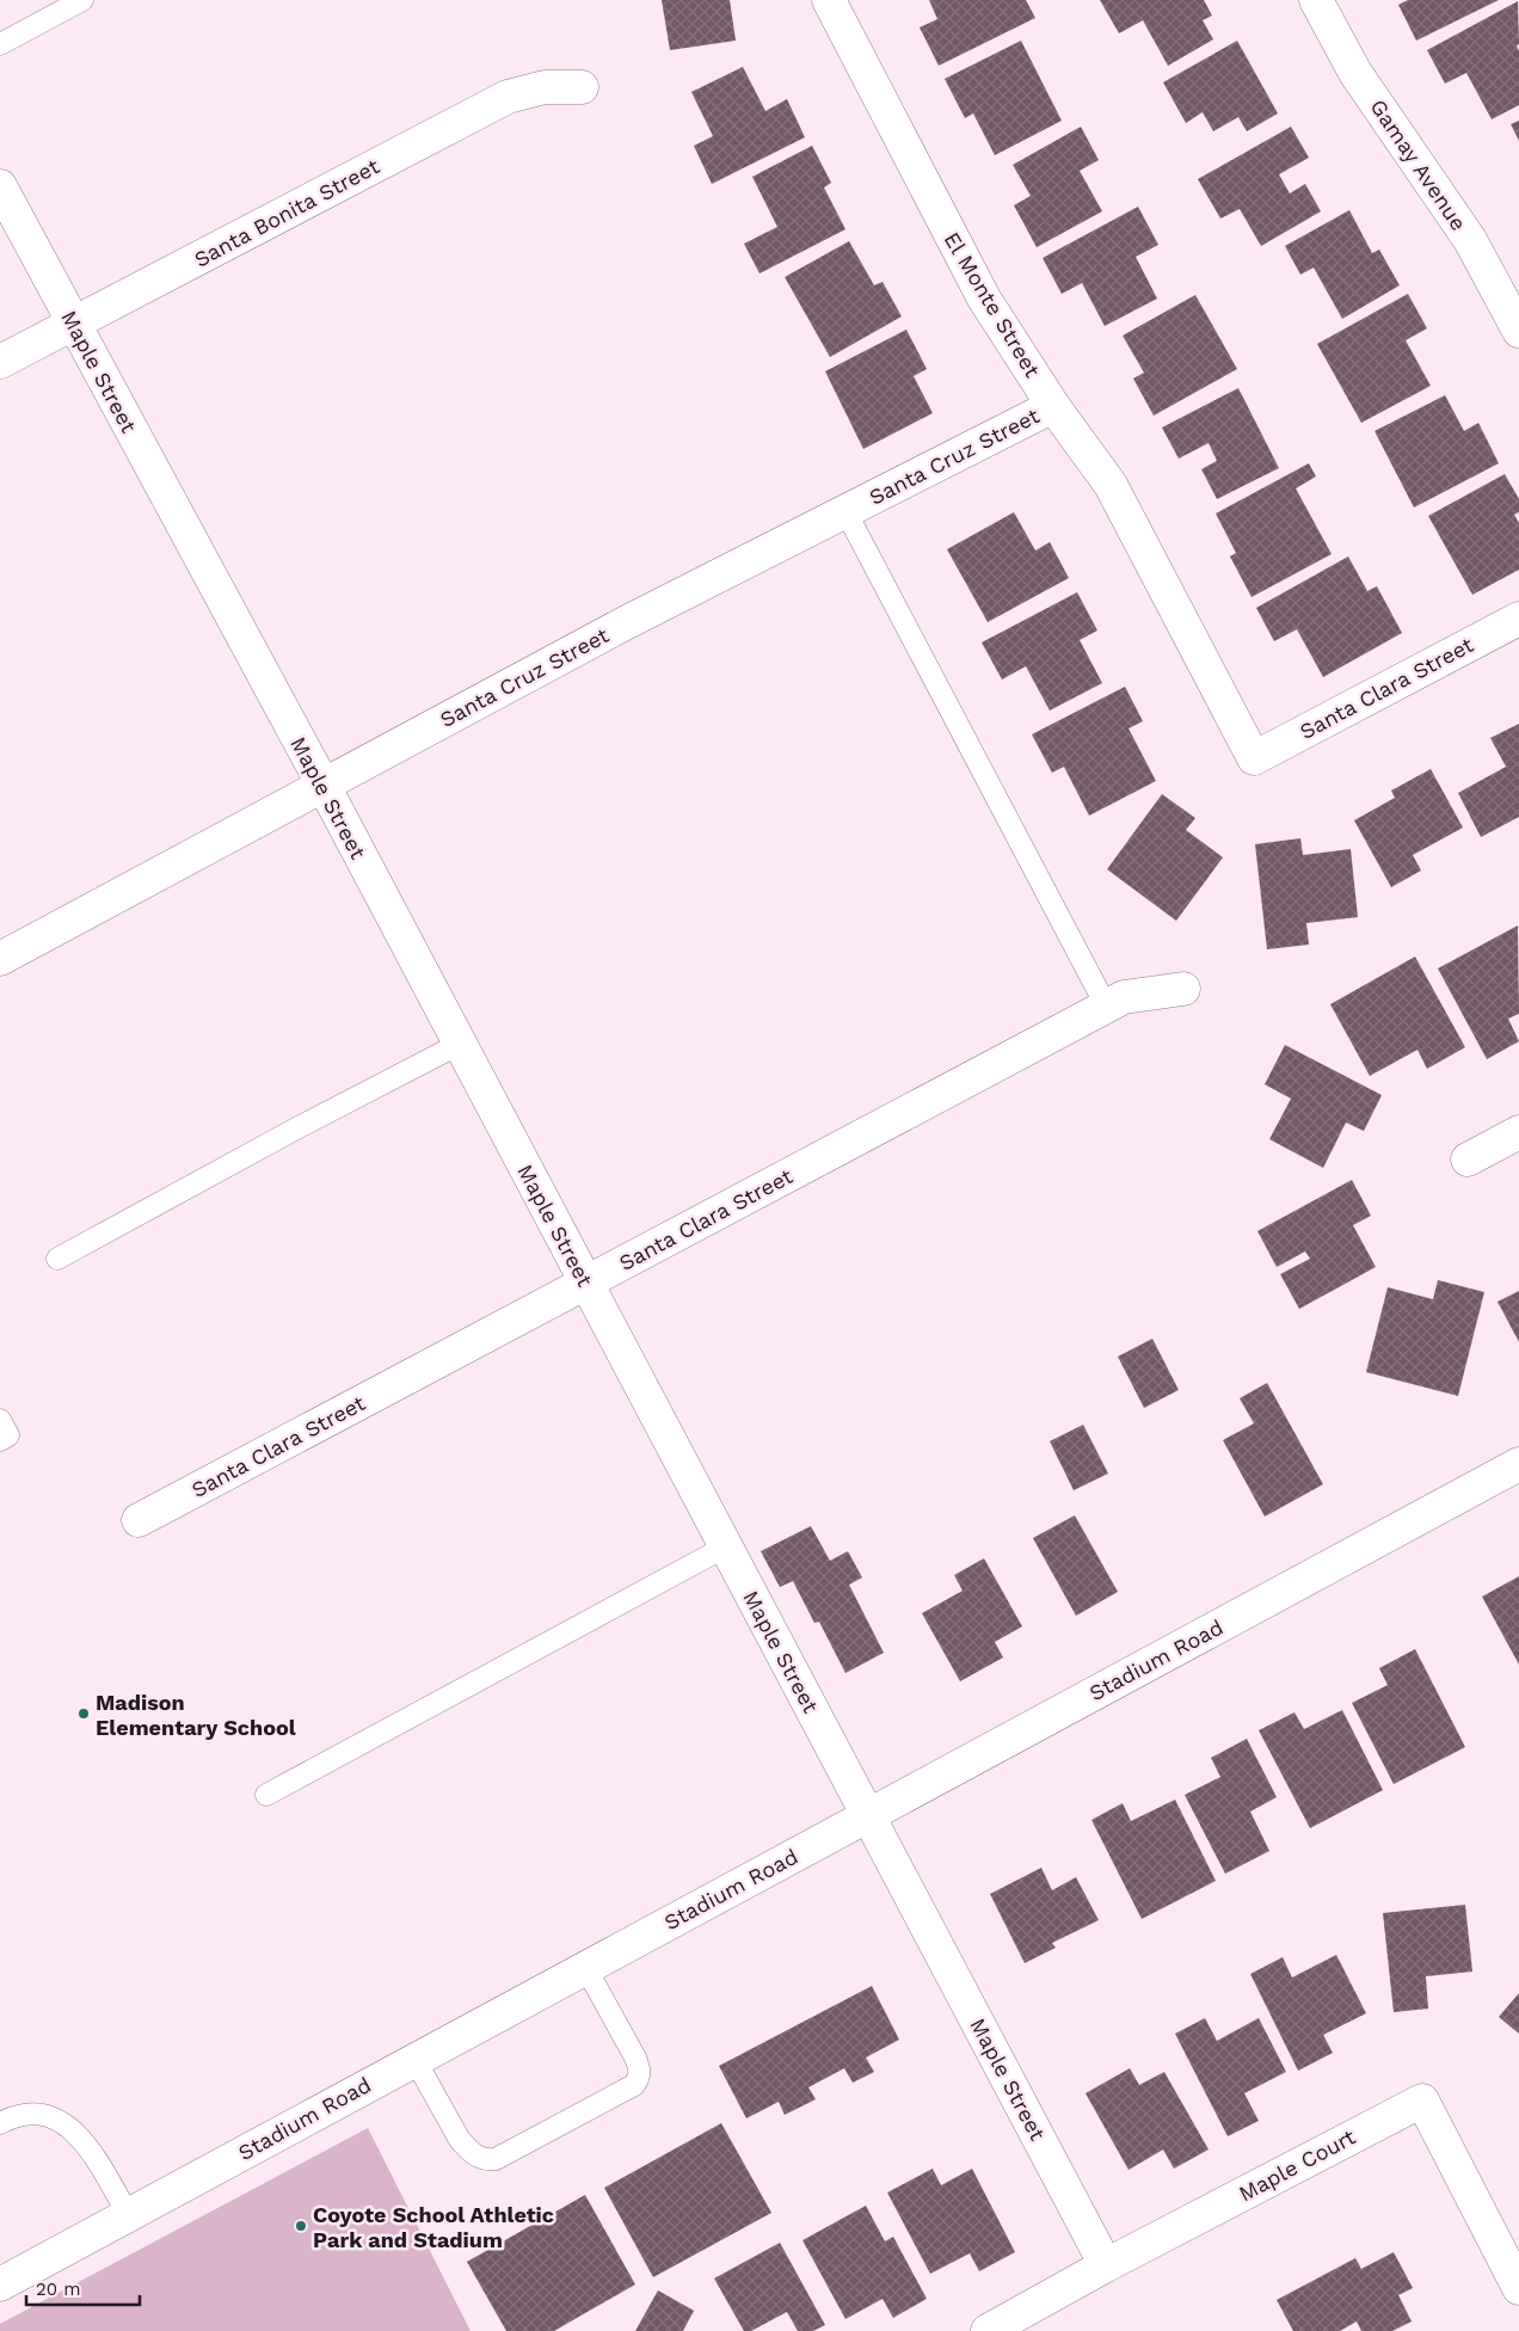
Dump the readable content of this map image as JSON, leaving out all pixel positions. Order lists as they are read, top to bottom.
{
  "streets": {
    "street": [
      "Gamay Avenue",
      "Santa Bonita Street",
      "El Monte Street",
      "Maple Street",
      "Santa Cruz Street",
      "Santa Clara Street",
      "Stadium Road",
      "Maple Court"
    ]
  },
  "crossings": [
    ["Santa Bonita Street", "Maple Street"],
    ["El Monte Street", "Santa Cruz Street"],
    ["El Monte Street", "Santa Clara Street"],
    ["Maple Street", "Santa Cruz Street"],
    ["Maple Street", "Santa Clara Street"],
    ["Maple Street", "Stadium Road"],
    ["Maple Street", "Maple Court"]
  ],
  "places": ["Madison Elementary School", "Coyote School Athletic Park and Stadium"],
  "scale_bar": "20 m"
}
